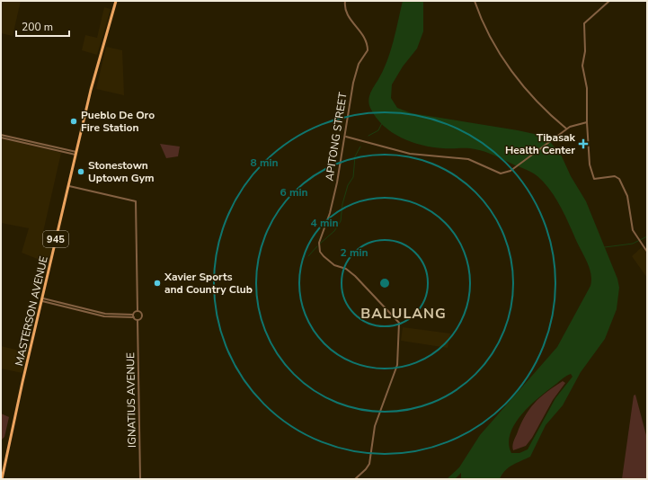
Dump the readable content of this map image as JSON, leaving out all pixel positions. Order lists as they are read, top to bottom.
{
  "streets": {
    "main road": ["945", "MASTERSON AVENUE"],
    "street": ["APITONG STREET", "IGNATIUS AVENUE"]
  },
  "districts": ["BALULANG"],
  "places": {
    "other": ["Pueblo De Oro Fire Station", "Stonestown Uptown Gym", "Xavier Sports and Country Club"],
    "health": ["Tibasak Health Center"]
  },
  "scale_bar": "200 m",
  "rings": [
    "8 min",
    "6 min",
    "4 min",
    "2 min"
  ]
}
